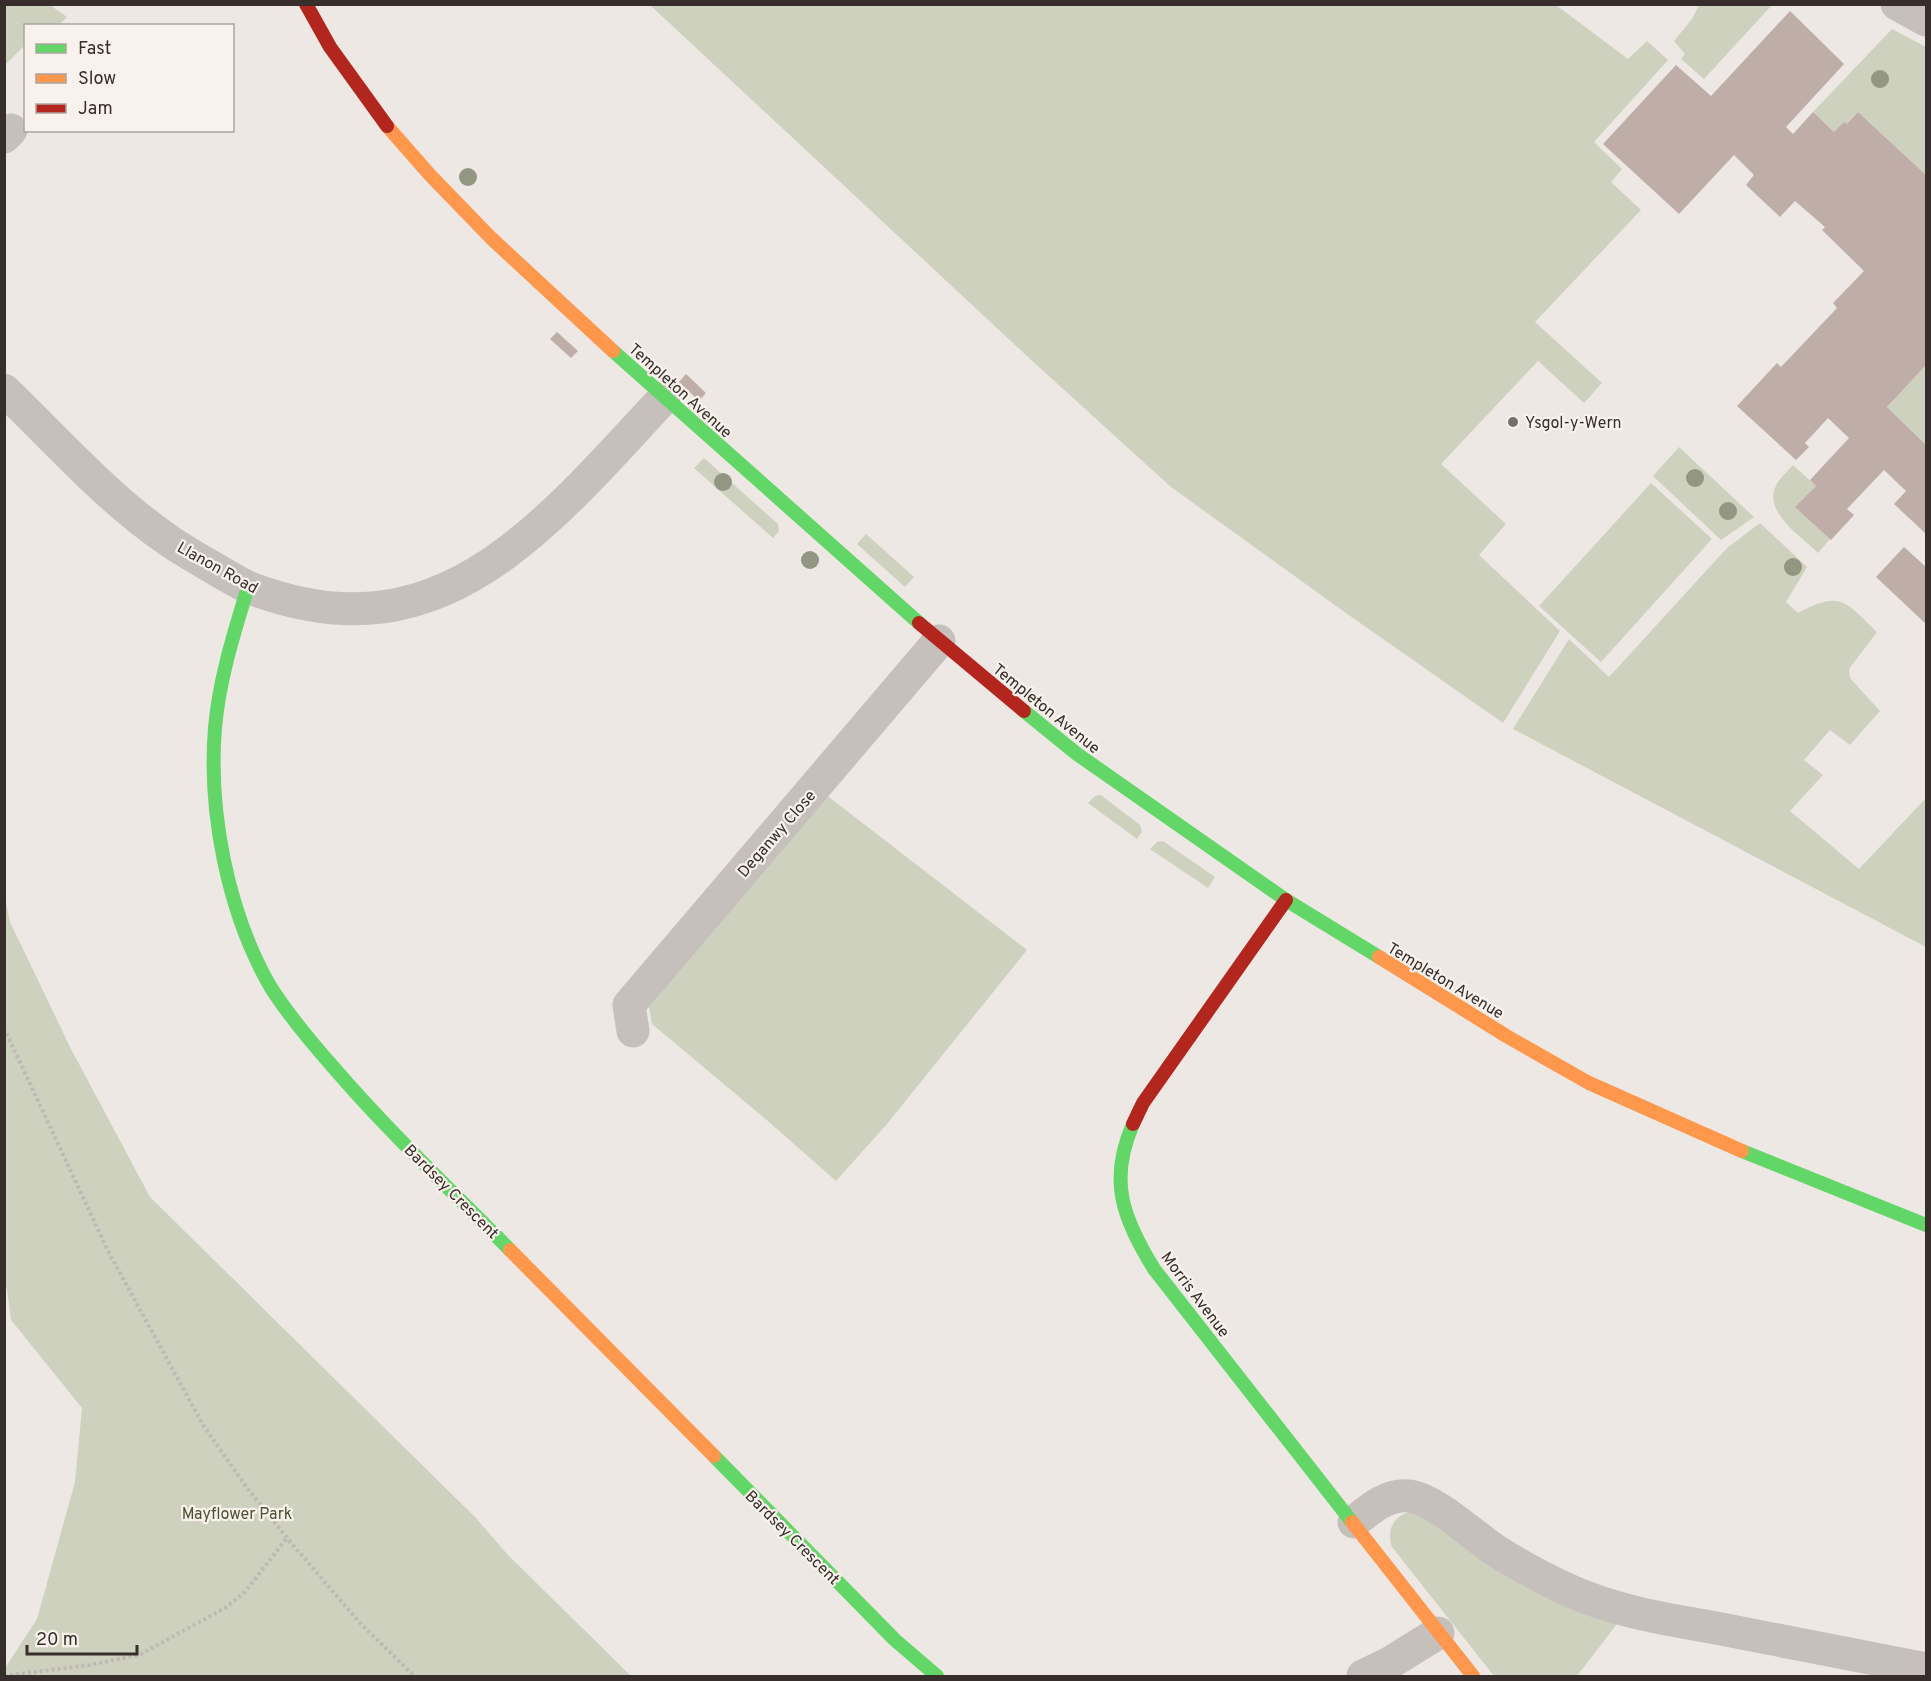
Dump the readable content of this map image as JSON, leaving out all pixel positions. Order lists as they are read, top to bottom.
{
  "streets": {
    "street": [
      "Templeton Avenue",
      "Llanon Road",
      "Deganwy Close",
      "Bardsey Crescent",
      "Morris Avenue"
    ]
  },
  "crossings": [
    ["Templeton Avenue", "Llanon Road"],
    ["Templeton Avenue", "Deganwy Close"],
    ["Templeton Avenue", "Morris Avenue"],
    ["Llanon Road", "Bardsey Crescent"]
  ],
  "parks": ["Mayflower Park"],
  "places": ["Ysgol-y-Wern"],
  "legend": ["Fast", "Slow", "Jam"],
  "scale_bar": "20 m"
}
